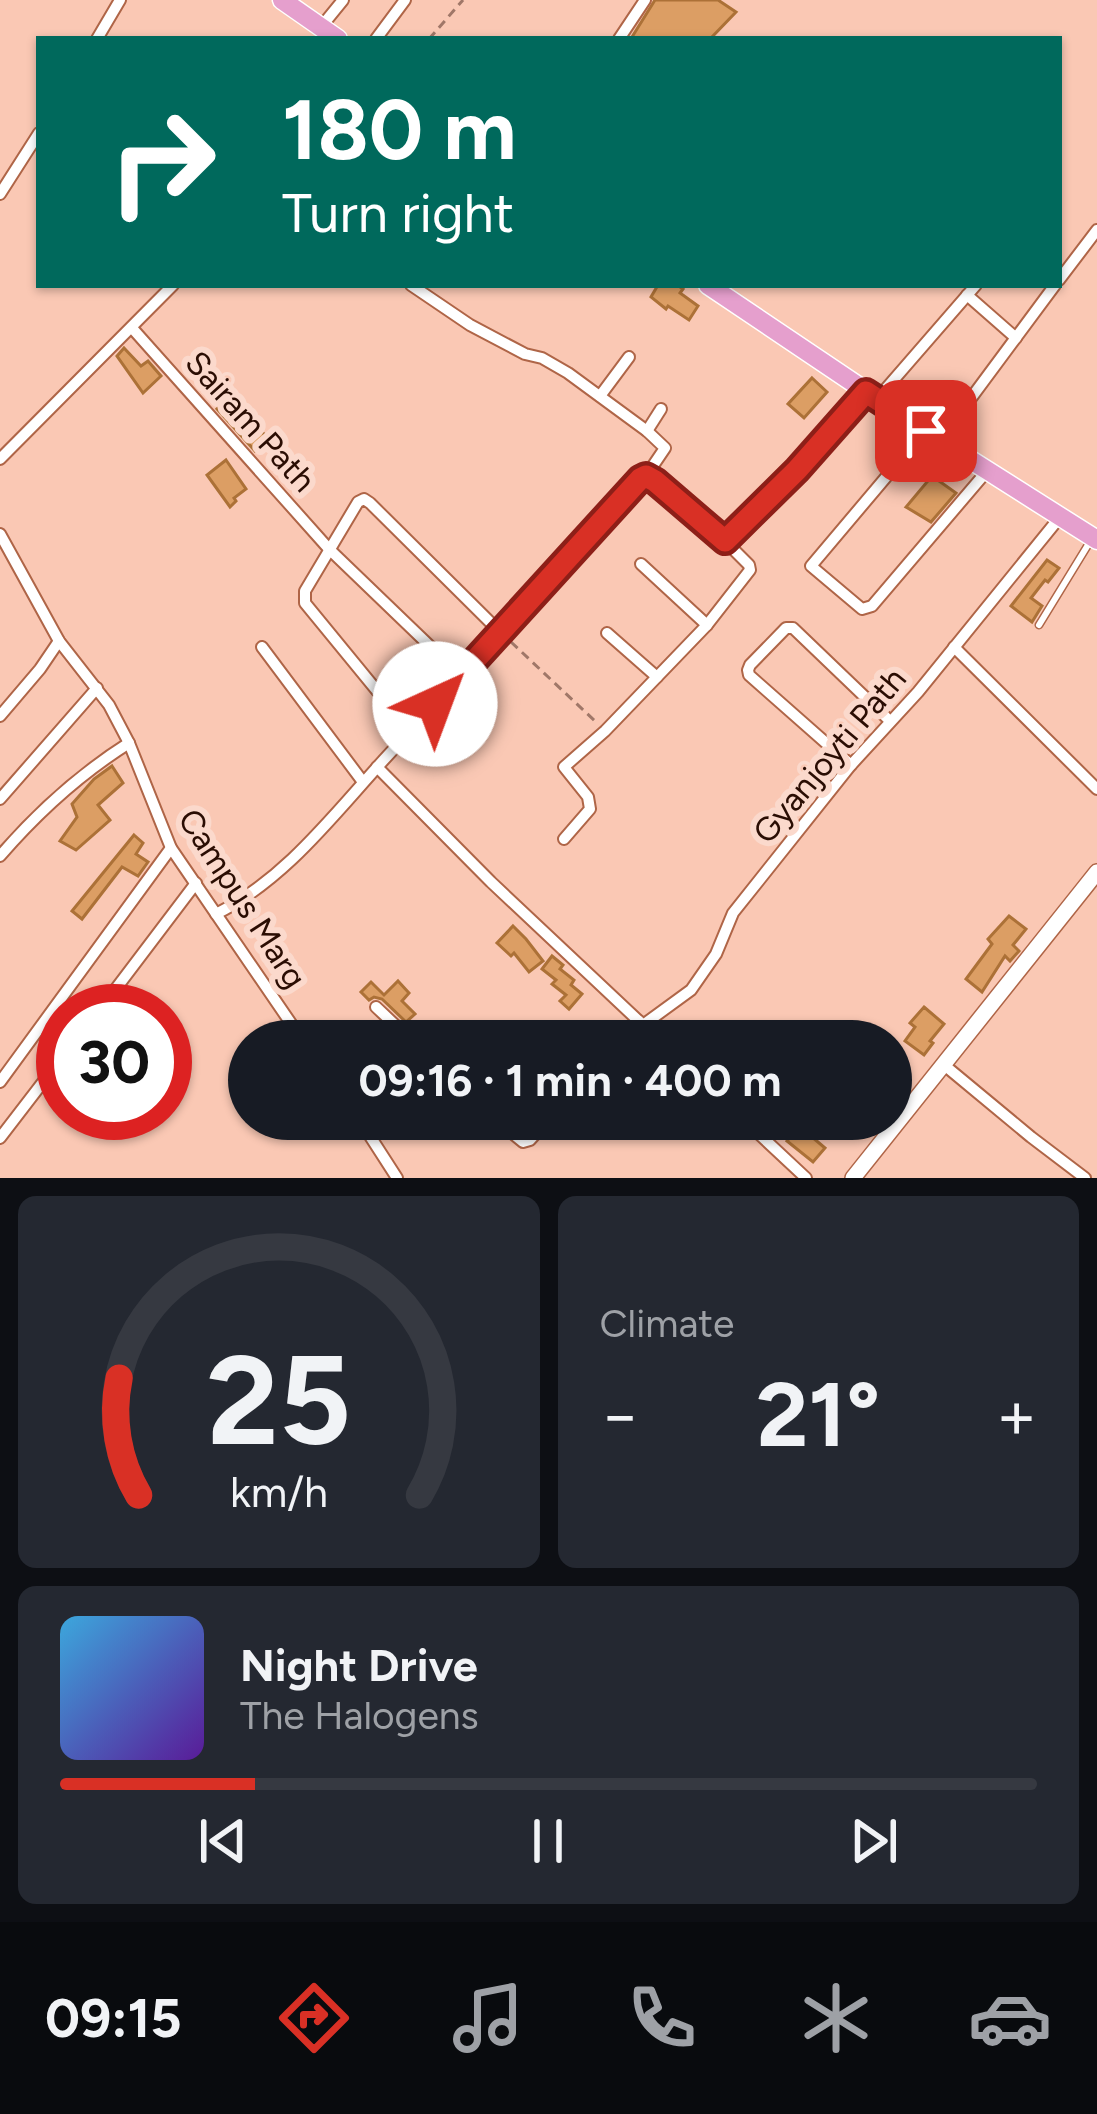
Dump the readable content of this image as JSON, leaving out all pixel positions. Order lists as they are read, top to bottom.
{
  "streets": {
    "street": ["Sairam Path", "Gyanjoyti Path", "Campus Marg"]
  },
  "page": {
    "turn": ["180 m", "Turn right"],
    "limit": "30",
    "trip": "09:16 · 1 min · 400 m",
    "tile": "Climate",
    "heat": ["−", "21°", "+"],
    "song": ["Night Drive", "The Halogens"],
    "tabs": "09:15",
    "gauge": ["25", "km/h"]
  }
}
